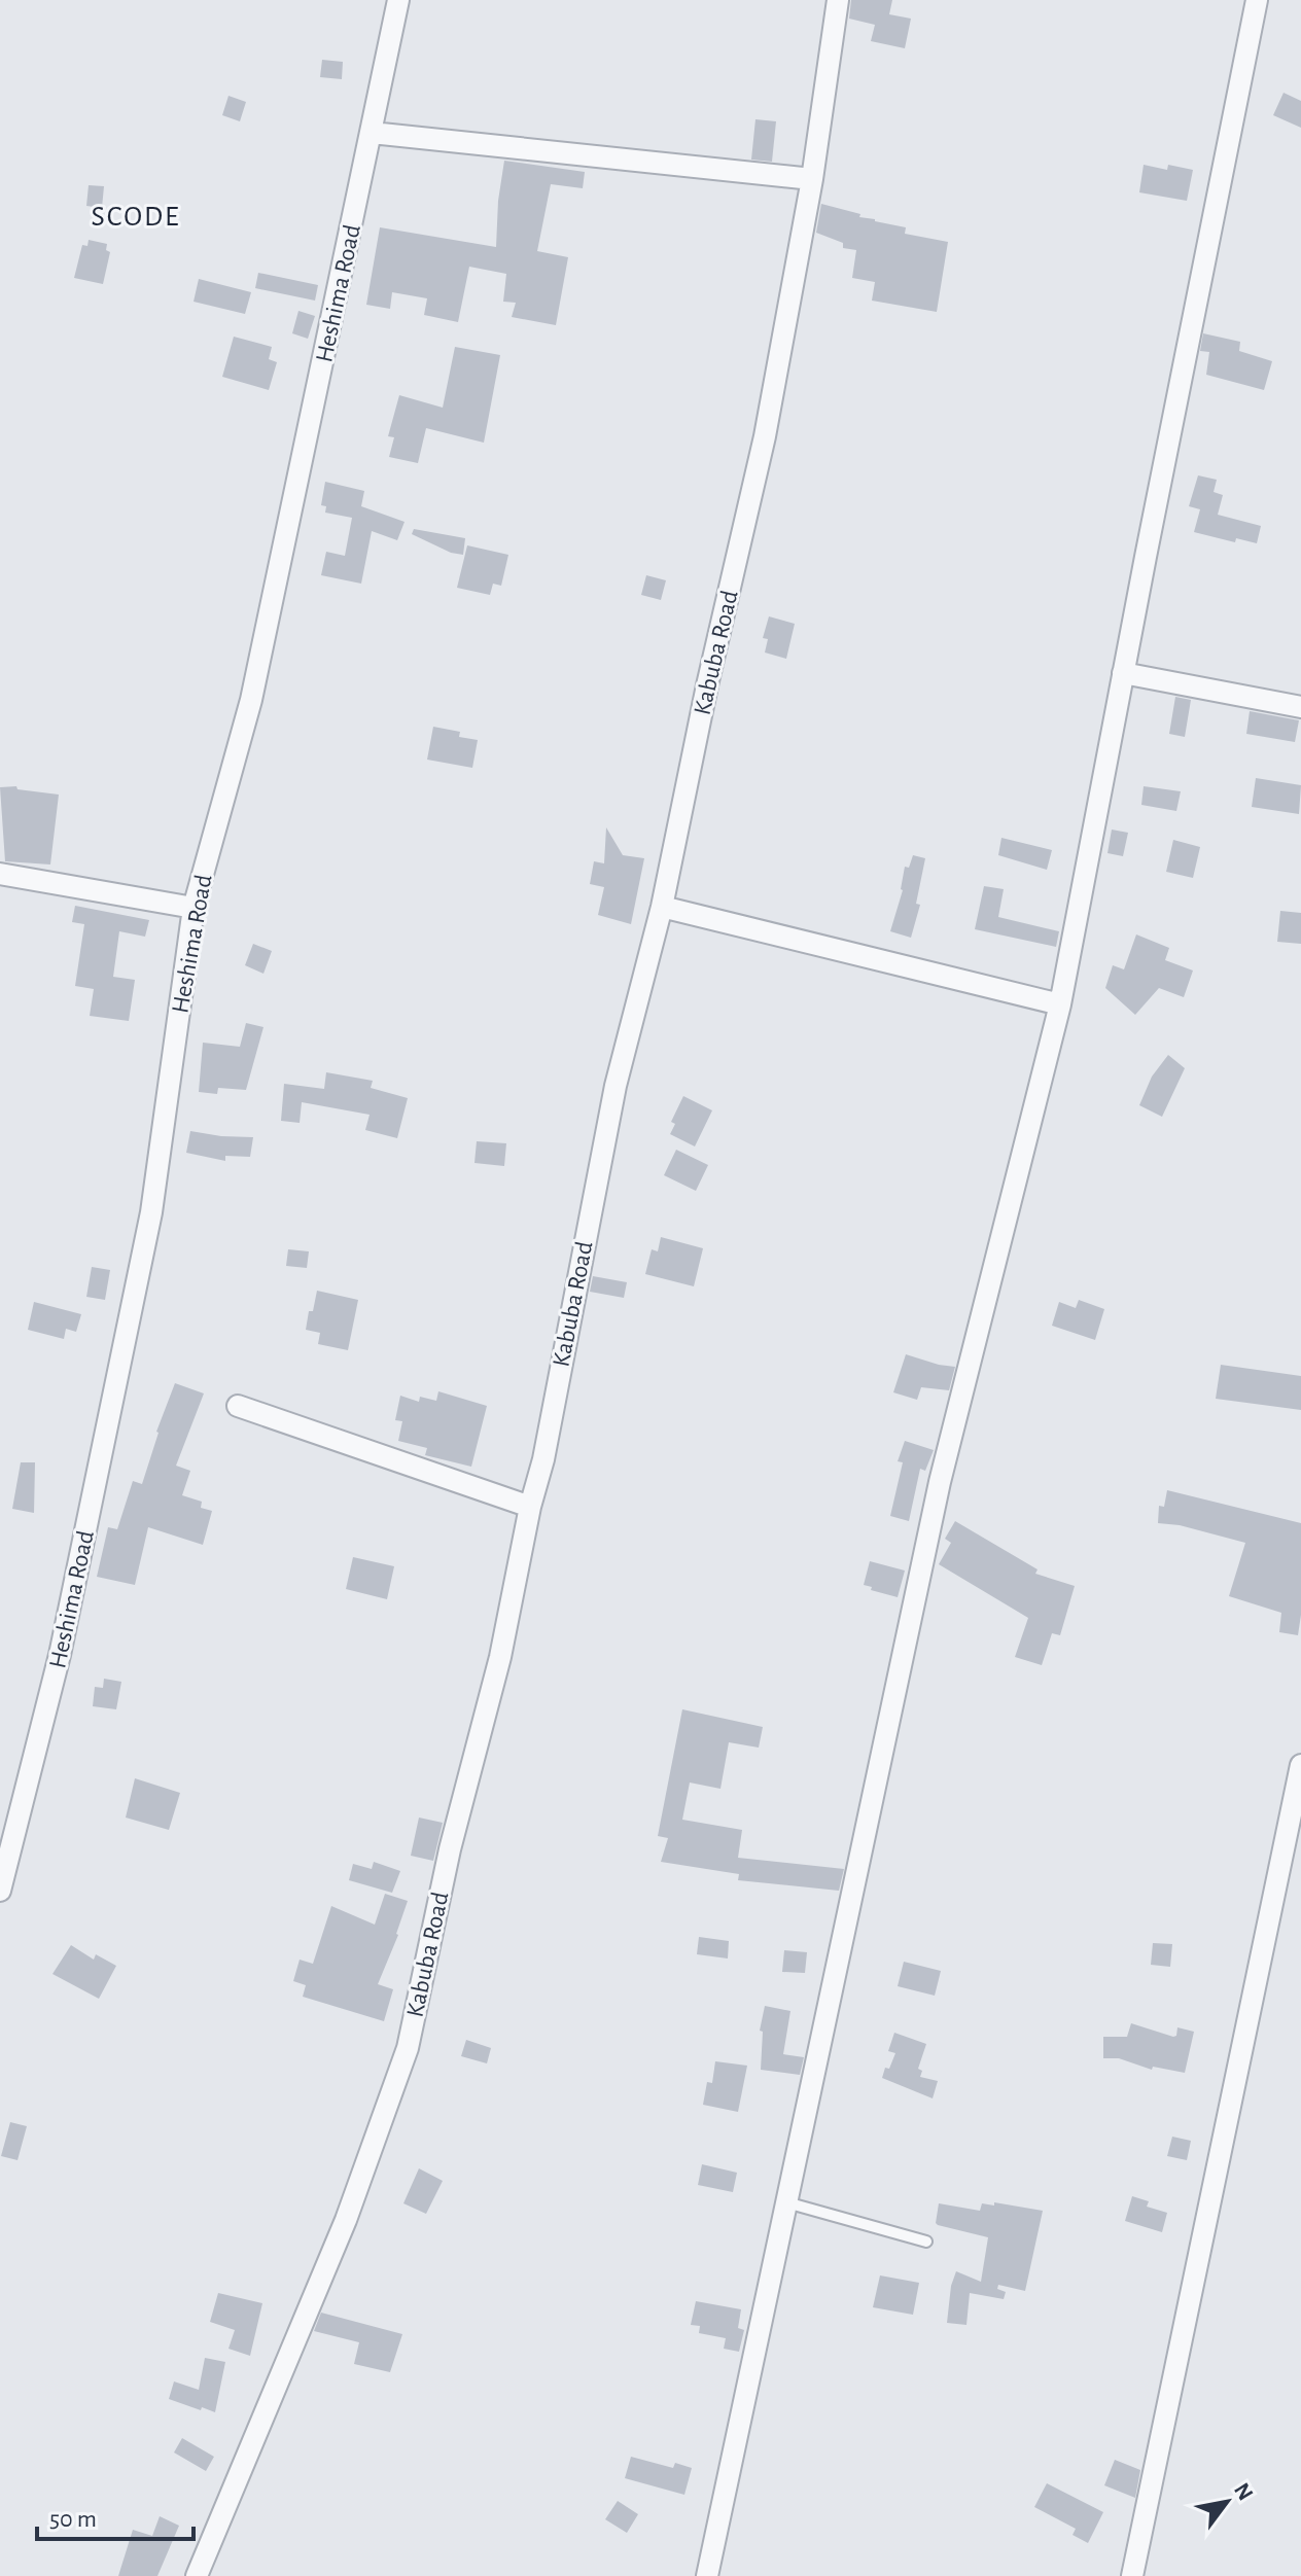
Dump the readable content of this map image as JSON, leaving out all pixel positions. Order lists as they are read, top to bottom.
{
  "streets": {
    "street": ["Heshima Road", "Kabuba Road"]
  },
  "districts": ["SCODE"],
  "scale_bar": "50 m",
  "north": "top right"
}
